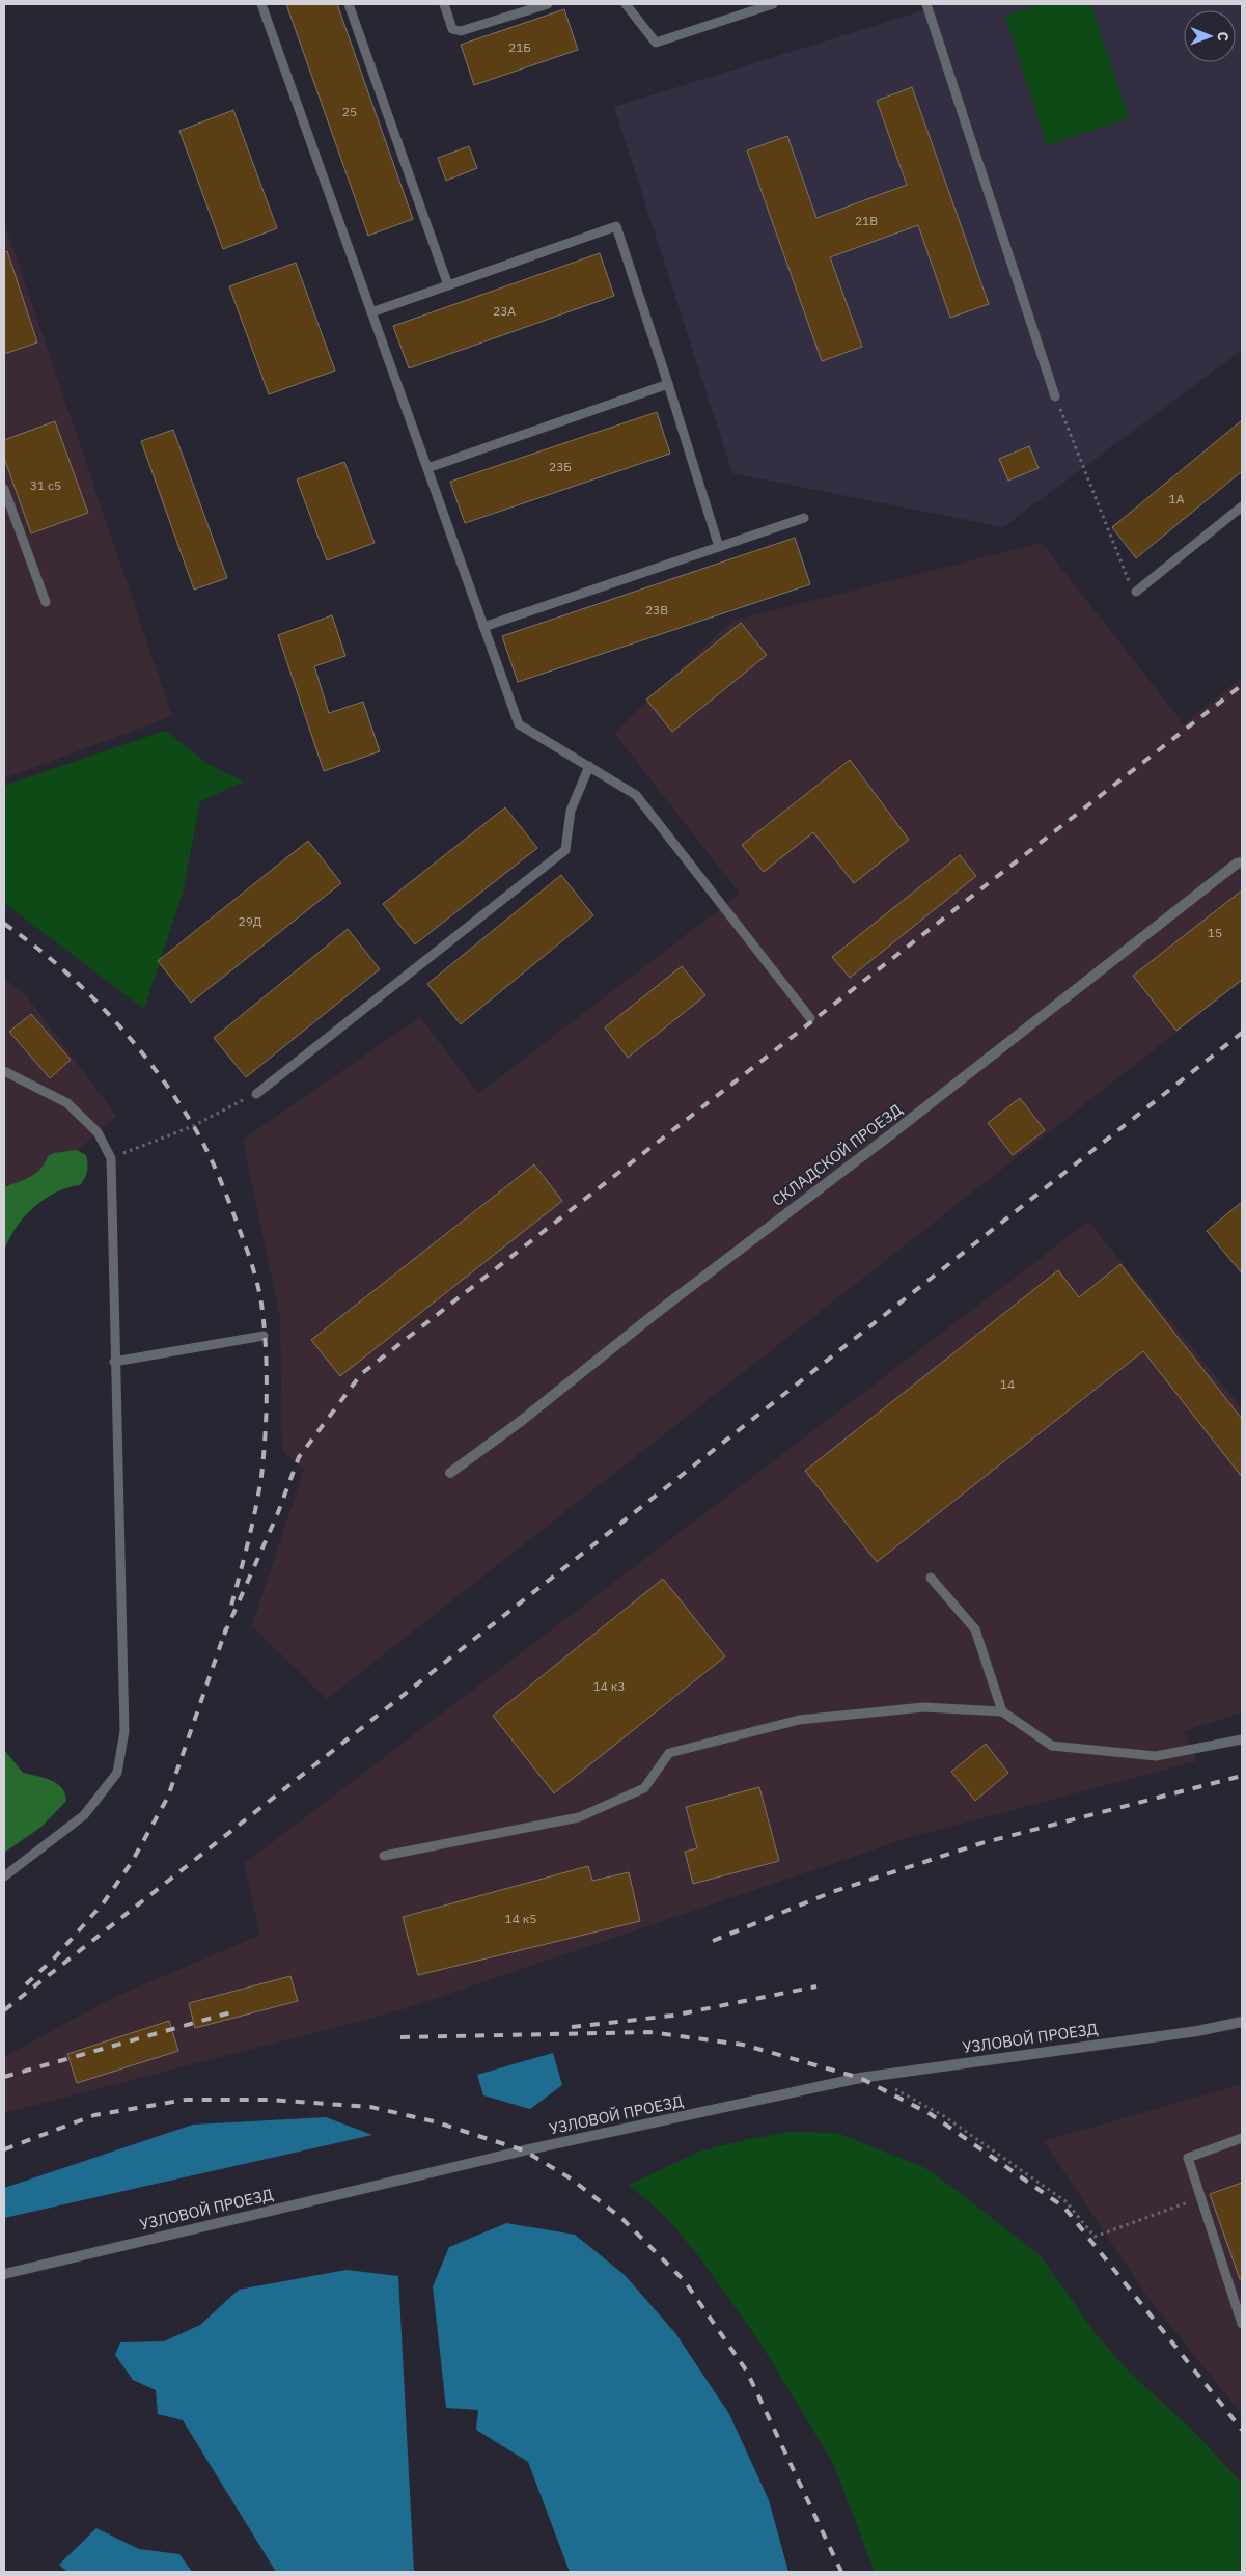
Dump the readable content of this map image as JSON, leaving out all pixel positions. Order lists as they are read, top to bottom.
{
  "streets": {
    "street": ["СКЛАДСКОЙ ПРОЕЗД", "УЗЛОВОЙ ПРОЕЗД"]
  },
  "house_numbers": [
    "21Б",
    "25",
    "21В",
    "23А",
    "23Б",
    "31 с5",
    "1А",
    "23В",
    "29Д",
    "15",
    "14",
    "14 к3",
    "14 к5"
  ],
  "north": "right"
}
